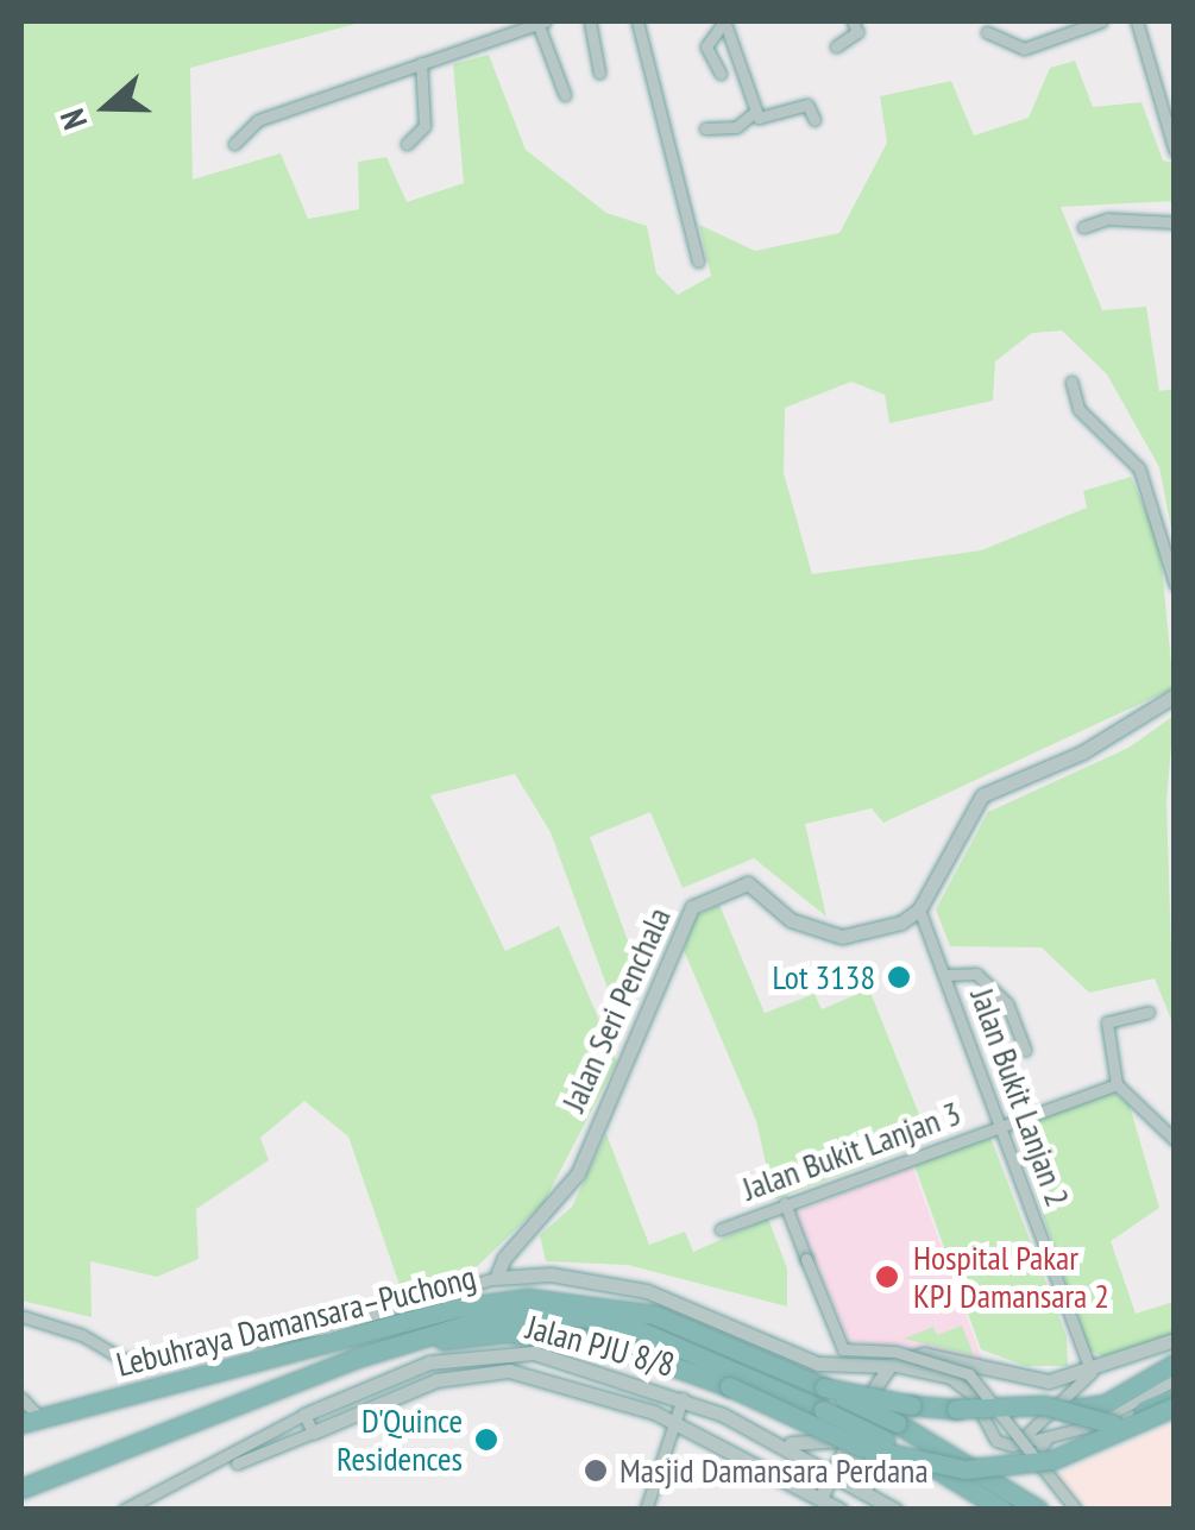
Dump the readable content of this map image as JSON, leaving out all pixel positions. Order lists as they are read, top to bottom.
{
  "streets": {
    "highway": ["Lebuhraya Damansara–Puchong"],
    "street": [
      "Jalan Seri Penchala",
      "Jalan Bukit Lanjan 2",
      "Jalan Bukit Lanjan 3",
      "Jalan PJU 8/8"
    ]
  },
  "crossings": [
    ["Jalan Seri Penchala", "Jalan Bukit Lanjan 2"],
    ["Jalan Bukit Lanjan 2", "Jalan Bukit Lanjan 3"]
  ],
  "places": [
    "Lot 3138",
    "Hospital Pakar KPJ Damansara 2",
    "D'Quince Residences",
    "Masjid Damansara Perdana"
  ],
  "north": "left"
}
